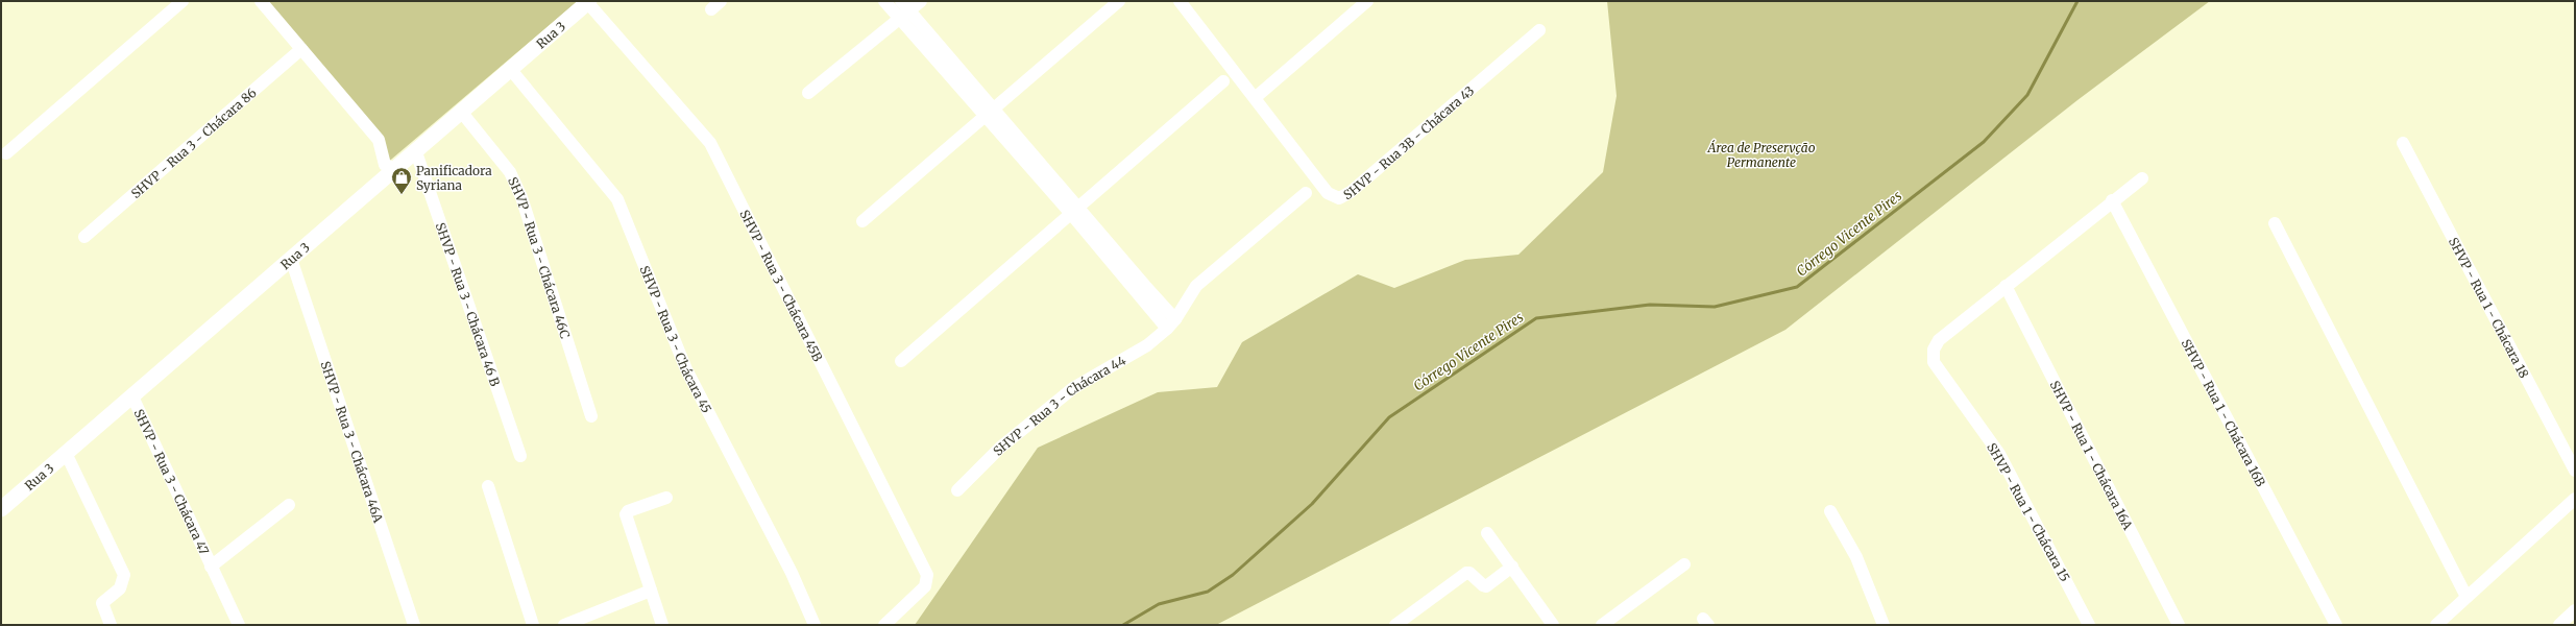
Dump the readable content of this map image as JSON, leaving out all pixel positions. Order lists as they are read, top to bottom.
{
  "streets": {
    "main road": ["Rua 3"],
    "street": [
      "SHVP - Rua 3B - Chácara 43",
      "SHVP - Rua 3 - Chácara 86",
      "SHVP - Rua 3 - Chácara 46C",
      "SHVP - Rua 3 - Chácara 45B",
      "SHVP - Rua 3 - Chácara 46 B",
      "SHVP - Rua 1 - Chácara 18",
      "SHVP - Rua 3 - Chácara 45",
      "SHVP - Rua 3 - Chácara 44",
      "SHVP - Rua 1 - Chácara 16B",
      "SHVP - Rua 3 - Chácara 46A",
      "SHVP - Rua 1 - Chácara 16A",
      "SHVP - Rua 3 - Chácara 47",
      "SHVP - Rua 1 - Chácara 15"
    ]
  },
  "crossings": [
    ["Rua 3", "SHVP - Rua 3 - Chácara 46C"],
    ["Rua 3", "SHVP - Rua 3 - Chácara 45B"],
    ["Rua 3", "SHVP - Rua 3 - Chácara 46 B"],
    ["Rua 3", "SHVP - Rua 3 - Chácara 45"],
    ["Rua 3", "SHVP - Rua 3 - Chácara 46A"],
    ["Rua 3", "SHVP - Rua 3 - Chácara 47"],
    ["SHVP - Rua 1 - Chácara 16A", "SHVP - Rua 1 - Chácara 15"]
  ],
  "water": ["Córrego Vicente Pires"],
  "parks": ["Área de Preservção Permanente"],
  "places": {
    "shop": ["Panificadora Syriana"]
  }
}
